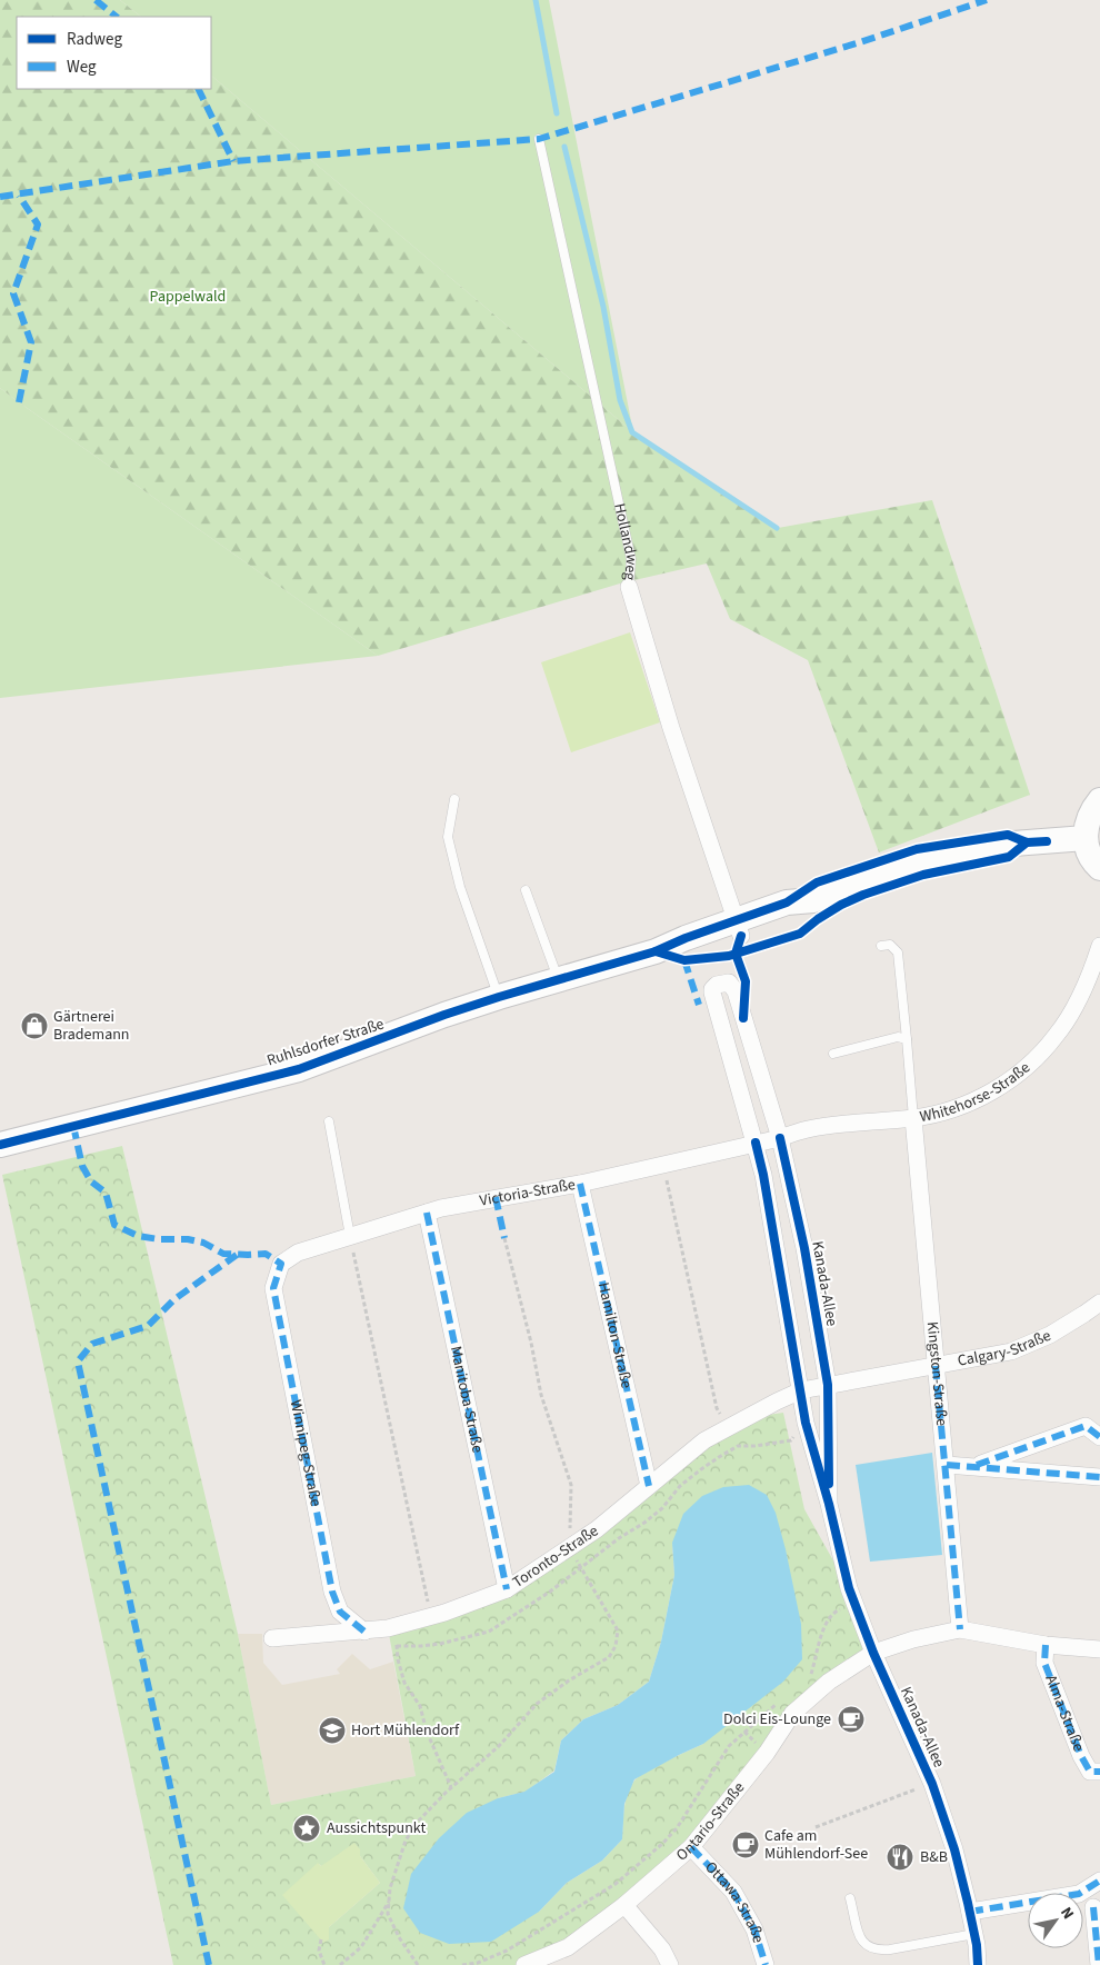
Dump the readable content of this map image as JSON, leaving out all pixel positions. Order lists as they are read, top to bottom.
{
  "streets": {
    "main road": ["Ruhlsdorfer Straße"],
    "street": [
      "Hollandweg",
      "Whitehorse-Straße",
      "Victoria-Straße",
      "Kanada-Allee",
      "Hamilton-Straße",
      "Calgary-Straße",
      "Kingston-Straße",
      "Manitoba-Straße",
      "Winnipeg-Straße",
      "Toronto-Straße",
      "Alma-Straße",
      "Ontario-Straße",
      "Ottawa-Straße"
    ]
  },
  "crossings": [
    ["Hollandweg", "Ruhlsdorfer Straße"],
    ["Whitehorse-Straße", "Victoria-Straße"],
    ["Whitehorse-Straße", "Kanada-Allee"],
    ["Whitehorse-Straße", "Kingston-Straße"],
    ["Victoria-Straße", "Kanada-Allee"],
    ["Victoria-Straße", "Hamilton-Straße"],
    ["Victoria-Straße", "Manitoba-Straße"],
    ["Victoria-Straße", "Winnipeg-Straße"],
    ["Kanada-Allee", "Calgary-Straße"],
    ["Kanada-Allee", "Toronto-Straße"],
    ["Kanada-Allee", "Ontario-Straße"],
    ["Hamilton-Straße", "Toronto-Straße"],
    ["Calgary-Straße", "Kingston-Straße"],
    ["Calgary-Straße", "Toronto-Straße"],
    ["Manitoba-Straße", "Toronto-Straße"],
    ["Winnipeg-Straße", "Toronto-Straße"],
    ["Ontario-Straße", "Ottawa-Straße"]
  ],
  "parks": ["Pappelwald"],
  "places": {
    "shop": ["Gärtnerei Brademann"],
    "cafe": ["Dolci Eis-Lounge", "Cafe am Mühlendorf-See"],
    "school or university": ["Hort Mühlendorf"],
    "place": ["Aussichtspunkt"],
    "restaurant": ["B&B"]
  },
  "legend": ["Radweg", "Weg"],
  "north": "top right"
}
